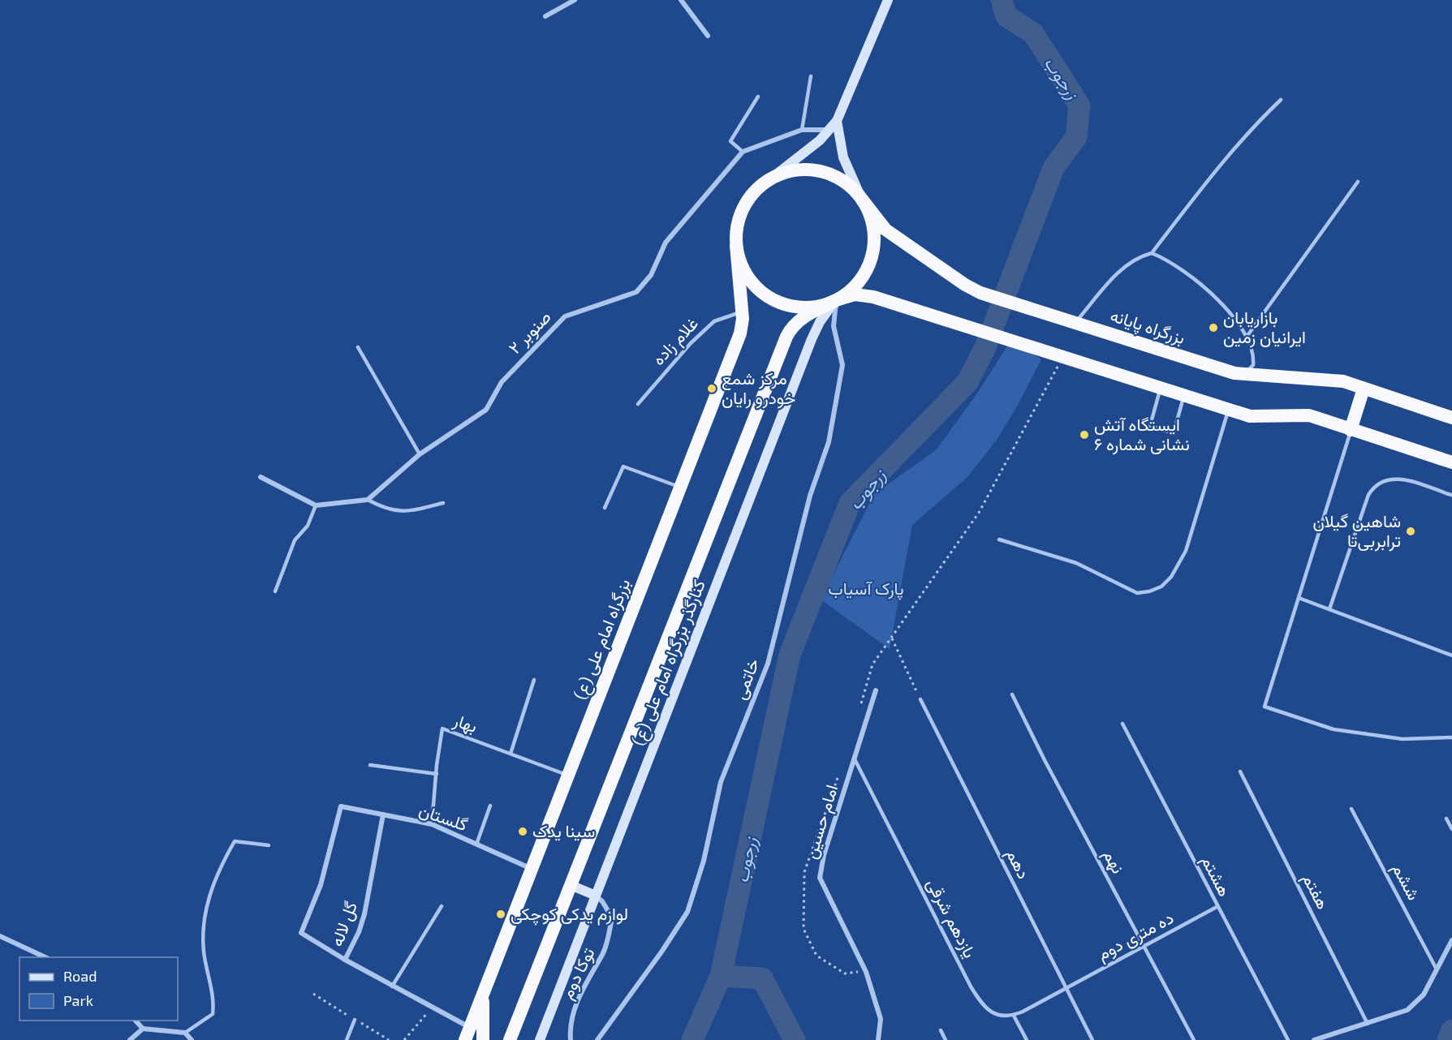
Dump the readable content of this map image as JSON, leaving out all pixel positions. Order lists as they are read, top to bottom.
{
  "streets": {
    "highway": ["بزرگراه پایانه", "بزرگراه امام علی (ع)"],
    "main road": ["کنارگذر بزرگراه امام علی (ع)"],
    "street": [
      "صنوبر ۲",
      "خاتمی",
      "گلستان",
      "امام حسین",
      "گل لاله",
      "توکا دوم"
    ],
    "lane": [
      "غلام زاده",
      "بهار",
      "نهم",
      "دهم",
      "هشتم",
      "ششم",
      "هفتم",
      "یازدهم شرقی",
      "ده متری دوم"
    ]
  },
  "crossings": [
    ["بزرگراه پایانه", "بزرگراه امام علی (ع)"],
    ["بزرگراه پایانه", "کنارگذر بزرگراه امام علی (ع)"],
    ["بزرگراه پایانه", "خاتمی"],
    ["غلام زاده", "بزرگراه امام علی (ع)"],
    ["بزرگراه امام علی (ع)", "کنارگذر بزرگراه امام علی (ع)"],
    ["بزرگراه امام علی (ع)", "خاتمی"],
    ["بزرگراه امام علی (ع)", "بهار"],
    ["بزرگراه امام علی (ع)", "گلستان"],
    ["بزرگراه امام علی (ع)", "گل لاله"],
    ["کنارگذر بزرگراه امام علی (ع)", "خاتمی"],
    ["کنارگذر بزرگراه امام علی (ع)", "توکا دوم"],
    ["بهار", "گلستان"],
    ["گلستان", "گل لاله"],
    ["امام حسین", "یازدهم شرقی"],
    ["نهم", "ده متری دوم"],
    ["دهم", "ده متری دوم"],
    ["هشتم", "ده متری دوم"]
  ],
  "water": ["زرجوب"],
  "parks": ["پارک آسیاب"],
  "places": [
    "بازاریابان ایرانیان زمین",
    "مرکز شمع خودرو رایان",
    "ایستگاه آتش نشانی شماره ۶",
    "شاهین گیلان ترابربی‌تا",
    "سینا یدک",
    "لوازم یدکی کوچکی"
  ],
  "legend": ["Road", "Park"]
}
